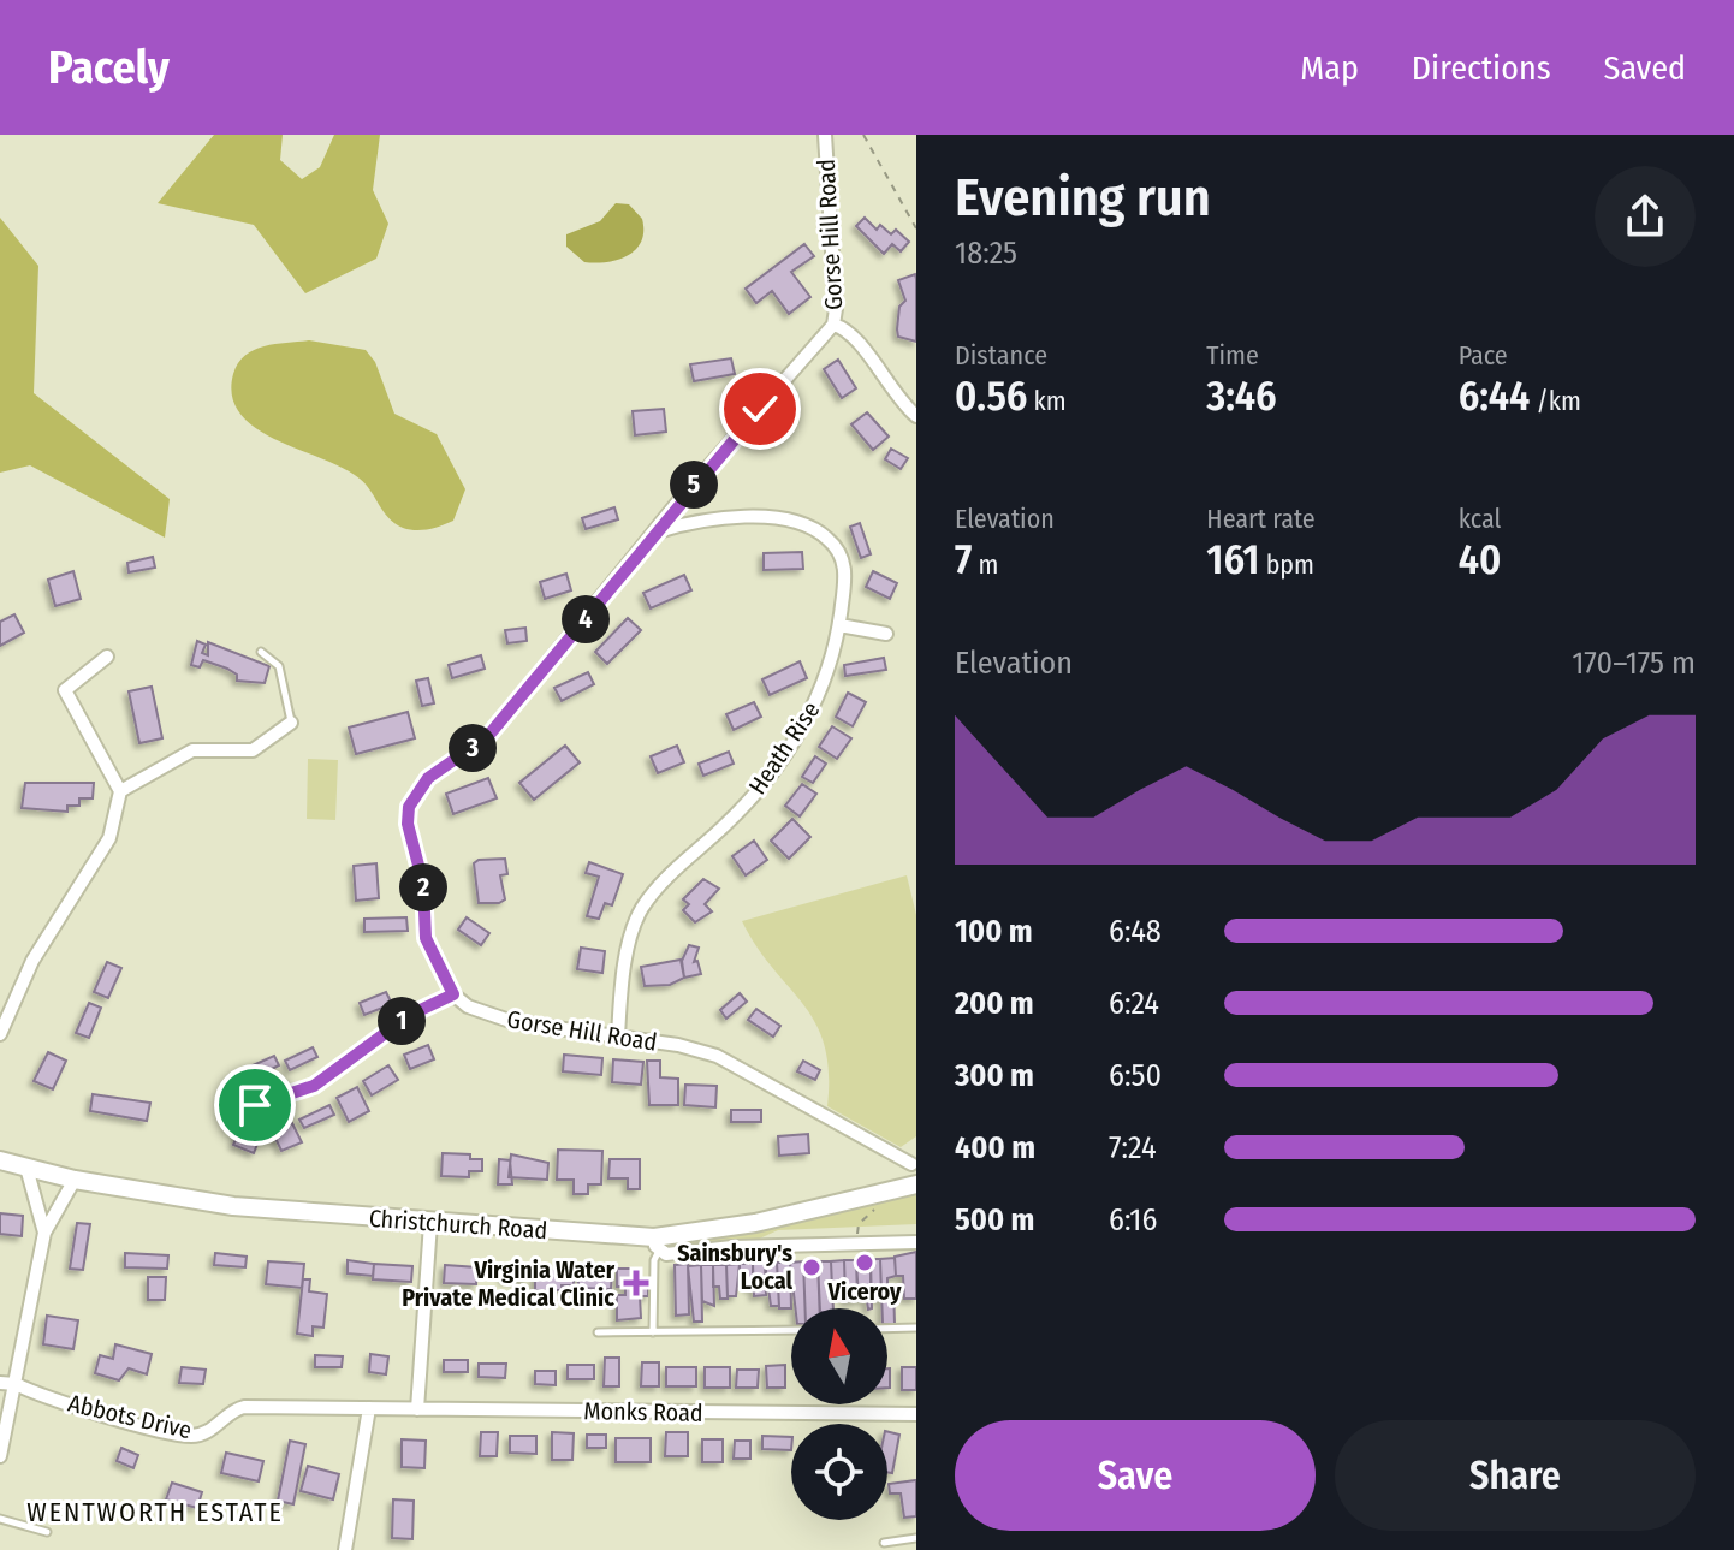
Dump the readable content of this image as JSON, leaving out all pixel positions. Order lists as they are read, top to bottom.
{
  "streets": {
    "main road": ["Christchurch Road"],
    "street": [
      "Gorse Hill Road",
      "Heath Rise",
      "Monks Road",
      "Abbots Drive"
    ]
  },
  "crossings": [
    ["Gorse Hill Road", "Heath Rise"],
    ["Monks Road", "Abbots Drive"]
  ],
  "districts": ["WENTWORTH ESTATE"],
  "places": {
    "other": ["Viceroy", "Sainsbury's Local"],
    "health": ["Virginia Water Private Medical Clinic"]
  },
  "north": "top",
  "page": {
    "header": "Pacely",
    "nav": ["Map", "Directions", "Saved"],
    "heading": ["Evening run", "18:25"],
    "stats": [
      ["Distance", "0.56 km"],
      ["Time", "3:46"],
      ["Pace", "6:44 /km"],
      ["Elevation", "7 m"],
      ["Heart rate", "161 bpm"],
      ["kcal", "40"]
    ],
    "pins": [
      "5",
      "4",
      "3",
      "2",
      "1"
    ],
    "chart": ["Elevation", "170–175 m"],
    "list": [
      {
        "name": "100 m",
        "note": "6:48"
      },
      {
        "name": "200 m",
        "note": "6:24"
      },
      {
        "name": "300 m",
        "note": "6:50"
      },
      {
        "name": "400 m",
        "note": "7:24"
      },
      {
        "name": "500 m",
        "note": "6:16"
      }
    ],
    "buttons": ["Save", "Share"]
  }
}
